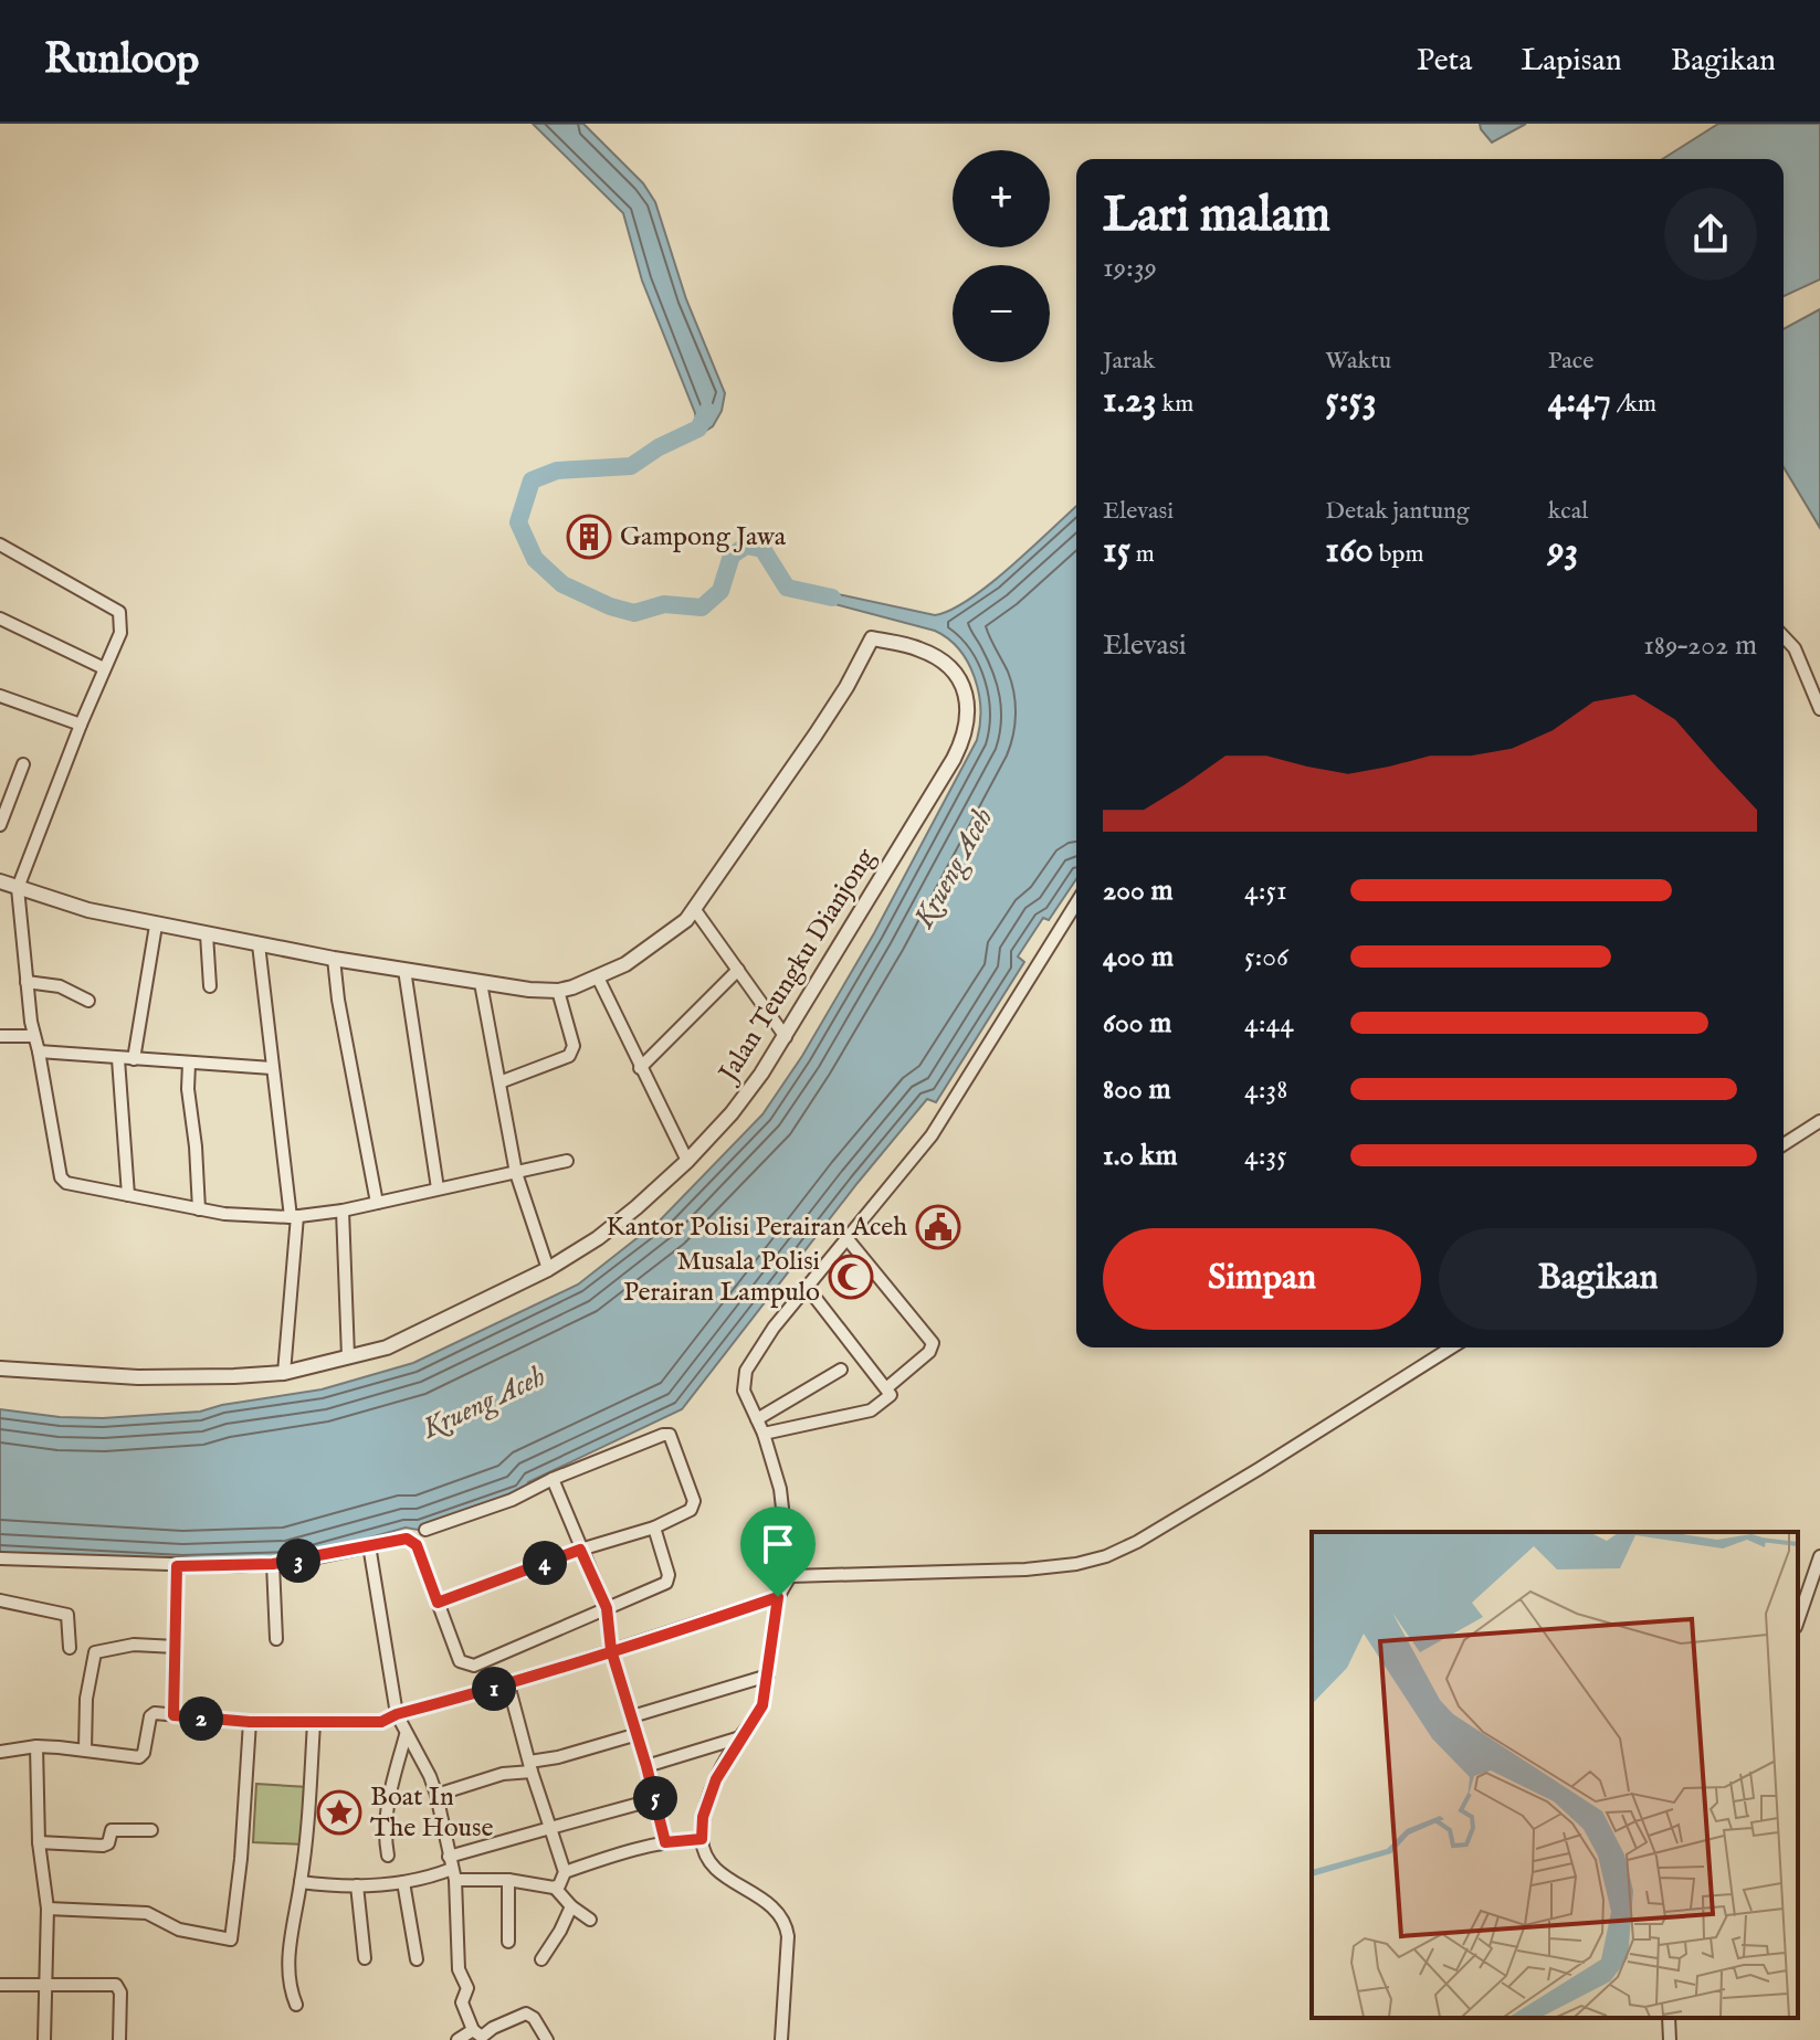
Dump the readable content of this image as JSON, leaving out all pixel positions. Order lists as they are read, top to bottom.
{
  "streets": {
    "street": ["Jalan Teungku Dianjong"]
  },
  "water": ["Krueng Aceh"],
  "places": {
    "building": ["Gampong Jawa"],
    "public building": ["Kantor Polisi Perairan Aceh"],
    "mosque": ["Musala Polisi Perairan Lampulo"],
    "place": ["Boat In The House"]
  },
  "page": {
    "header": "Runloop",
    "nav": ["Peta", "Lapisan", "Bagikan"],
    "map_buttons": ["+", "−"],
    "heading": ["Lari malam", "19:39"],
    "stats": [
      ["Jarak", "1.23 km"],
      ["Waktu", "5:53"],
      ["Pace", "4:47 /km"],
      ["Elevasi", "15 m"],
      ["Detak jantung", "160 bpm"],
      ["kcal", "93"]
    ],
    "chart": ["Elevasi", "189–202 m"],
    "list": [
      {
        "name": "200 m",
        "note": "4:51"
      },
      {
        "name": "400 m",
        "note": "5:06"
      },
      {
        "name": "600 m",
        "note": "4:44"
      },
      {
        "name": "800 m",
        "note": "4:38"
      },
      {
        "name": "1.0 km",
        "note": "4:35"
      }
    ],
    "buttons": ["Simpan", "Bagikan"],
    "pins": [
      "3",
      "4",
      "1",
      "2",
      "5"
    ]
  }
}
